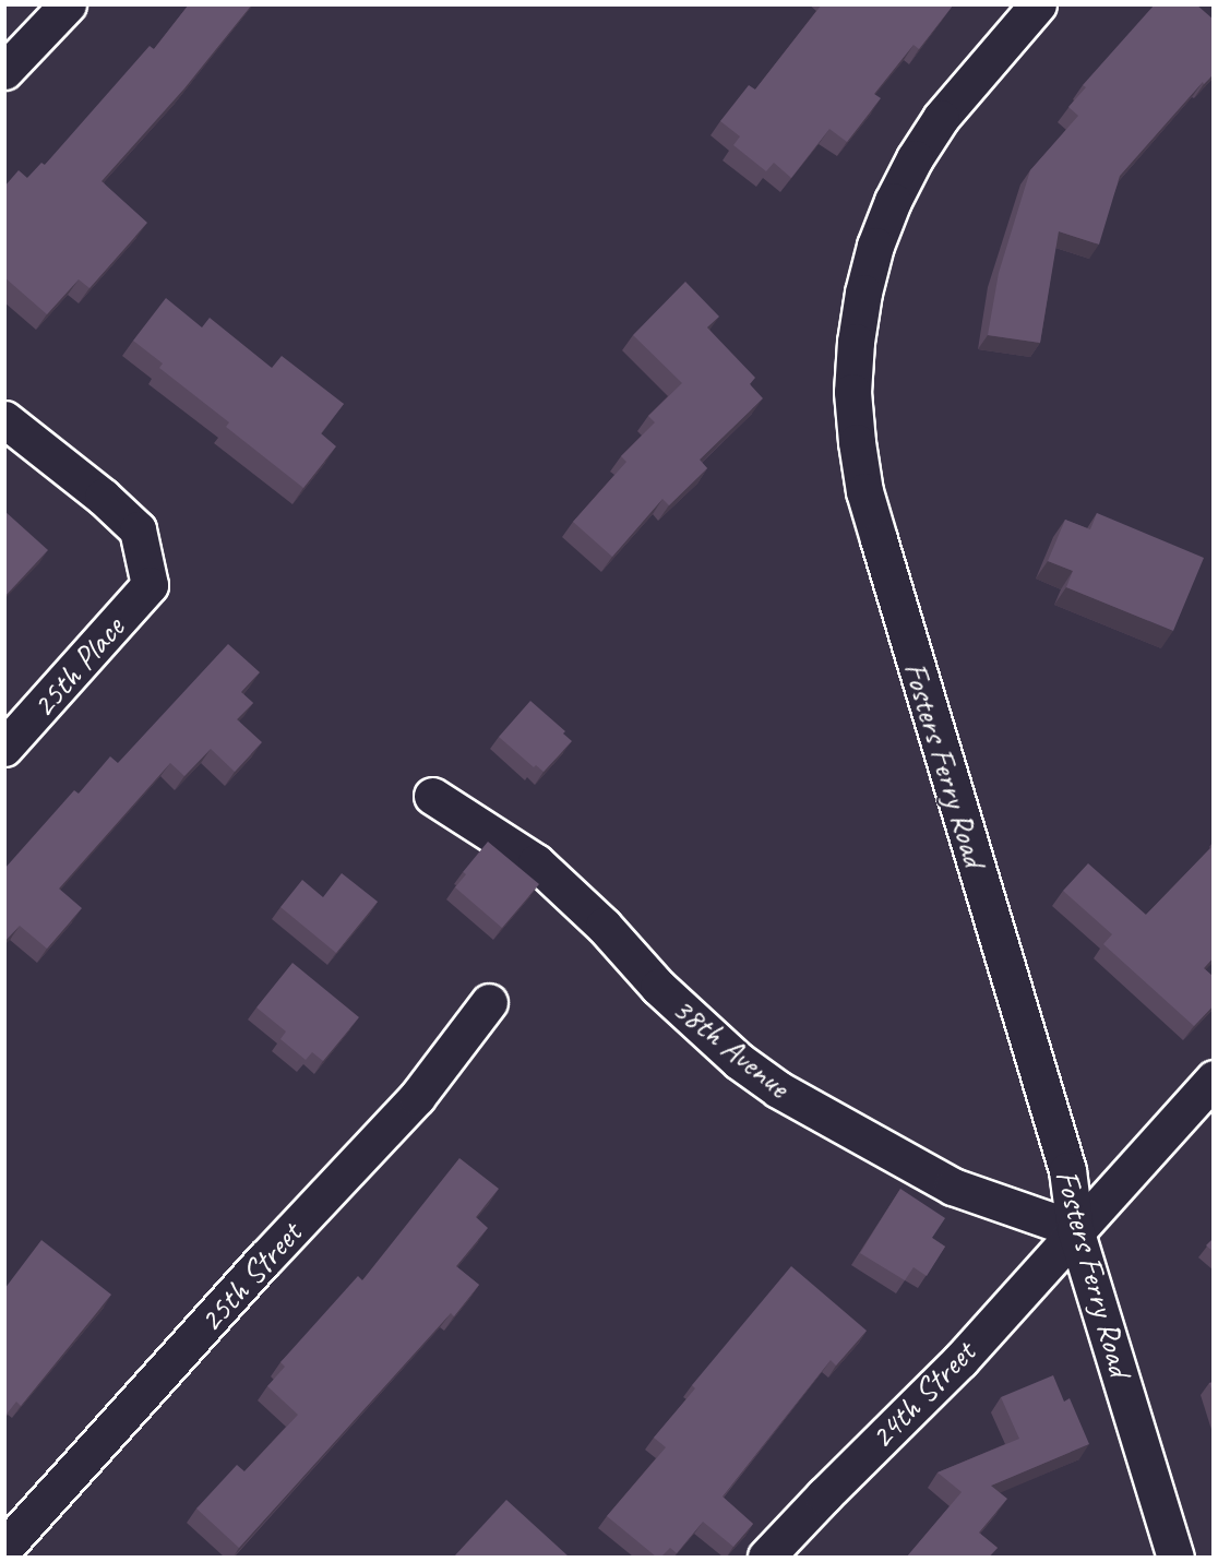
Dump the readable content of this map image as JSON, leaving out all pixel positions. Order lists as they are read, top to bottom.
{
  "streets": {
    "street": [
      "25th Place",
      "Fosters Ferry Road",
      "38th Avenue",
      "25th Street",
      "24th Street"
    ]
  },
  "crossings": [
    ["Fosters Ferry Road", "38th Avenue"],
    ["Fosters Ferry Road", "24th Street"],
    ["38th Avenue", "24th Street"]
  ]
}
